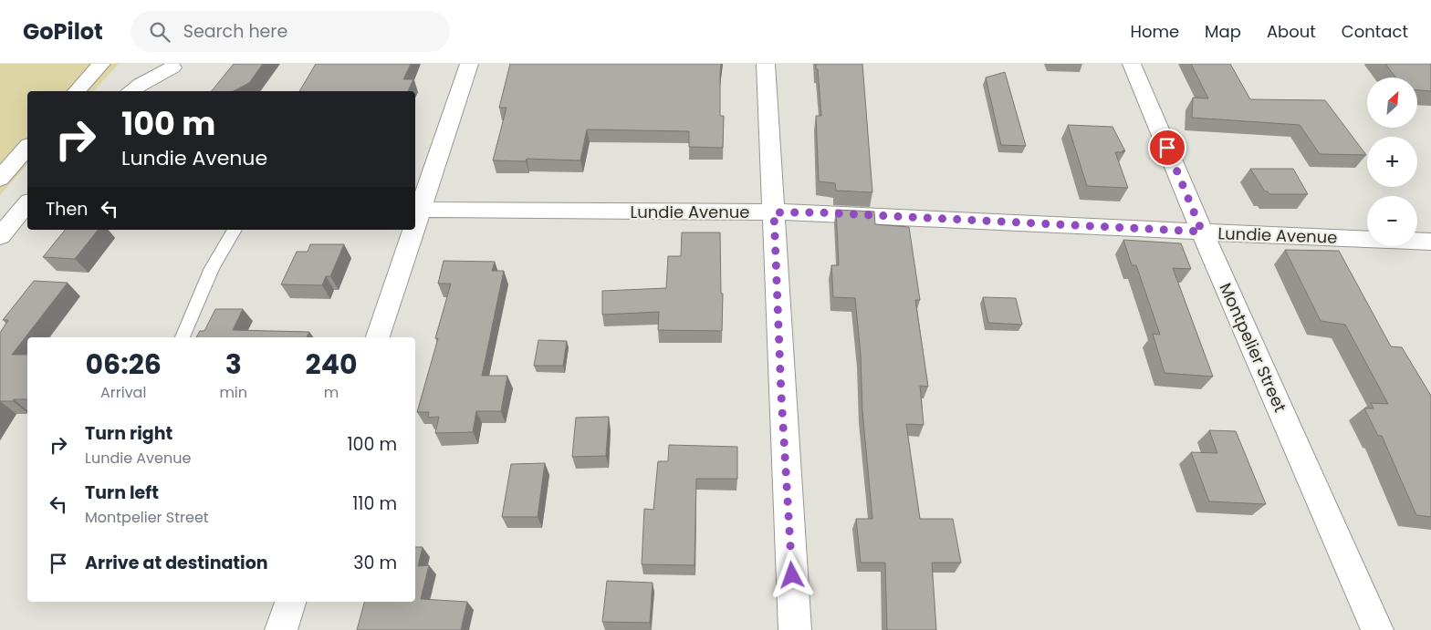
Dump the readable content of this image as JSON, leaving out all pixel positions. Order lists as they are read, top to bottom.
{
  "streets": {
    "street": ["Lundie Avenue", "Montpelier Street"]
  },
  "crossings": [
    ["Lundie Avenue", "Montpelier Street"]
  ],
  "north": "top right",
  "page": {
    "header": "GoPilot",
    "search": "Search here",
    "nav": [
      "Home",
      "Map",
      "About",
      "Contact"
    ],
    "map_buttons": ["+", "−"],
    "turn": ["100 m", "Lundie Avenue"],
    "then": "Then",
    "eta": [
      "06:26",
      "Arrival",
      "3",
      "min",
      "240",
      "m"
    ],
    "list": [
      {
        "name": "Turn right",
        "note": "Lundie Avenue",
        "value": "100 m"
      },
      {
        "name": "Turn left",
        "note": "Montpelier Street",
        "value": "110 m"
      },
      {
        "name": "Arrive at destination",
        "value": "30 m"
      }
    ]
  }
}
